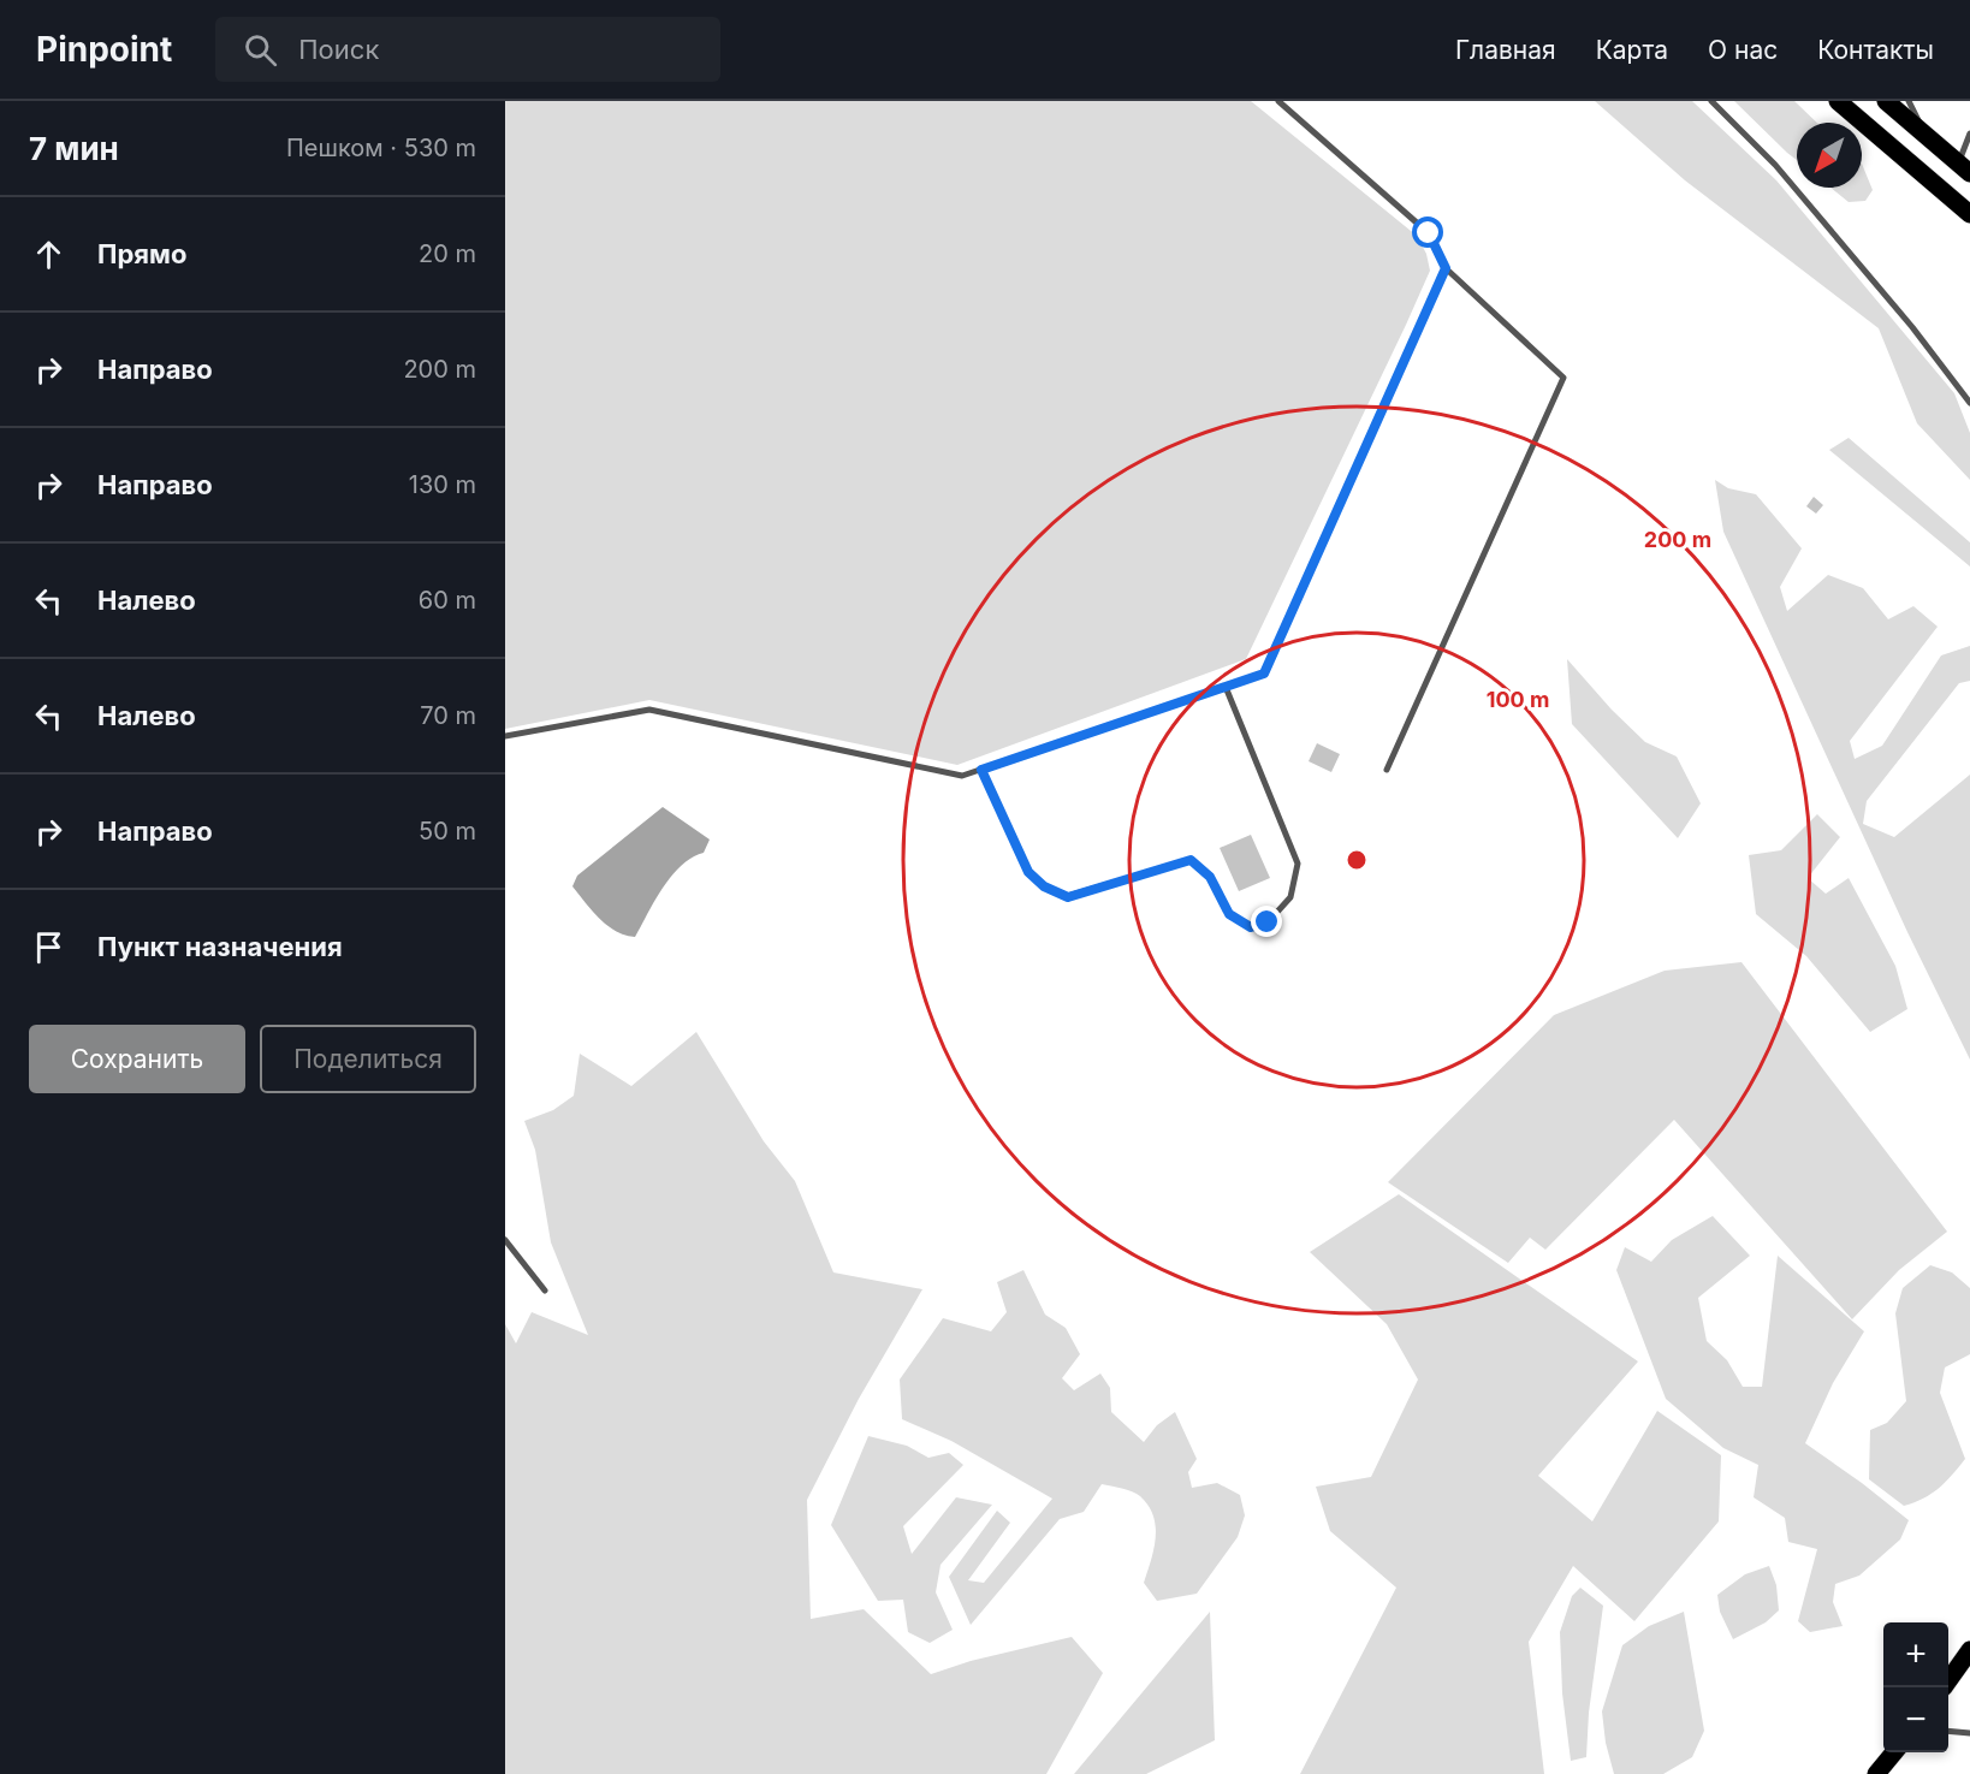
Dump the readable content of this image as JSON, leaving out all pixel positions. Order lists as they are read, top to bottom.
{
  "north": "bottom left",
  "page": {
    "header": "Pinpoint",
    "search": "Поиск",
    "nav": [
      "Главная",
      "Карта",
      "О нас",
      "Контакты"
    ],
    "heading": ["7 мин", "Пешком · 530 m"],
    "list": [
      ["Прямо", "20 m"],
      ["Направо", "200 m"],
      ["Направо", "130 m"],
      ["Налево", "60 m"],
      ["Налево", "70 m"],
      ["Направо", "50 m"],
      "Пункт назначения"
    ],
    "buttons": ["Сохранить", "Поделиться"],
    "map_buttons": ["+", "−"]
  },
  "rings": ["200 m", "100 m"]
}
